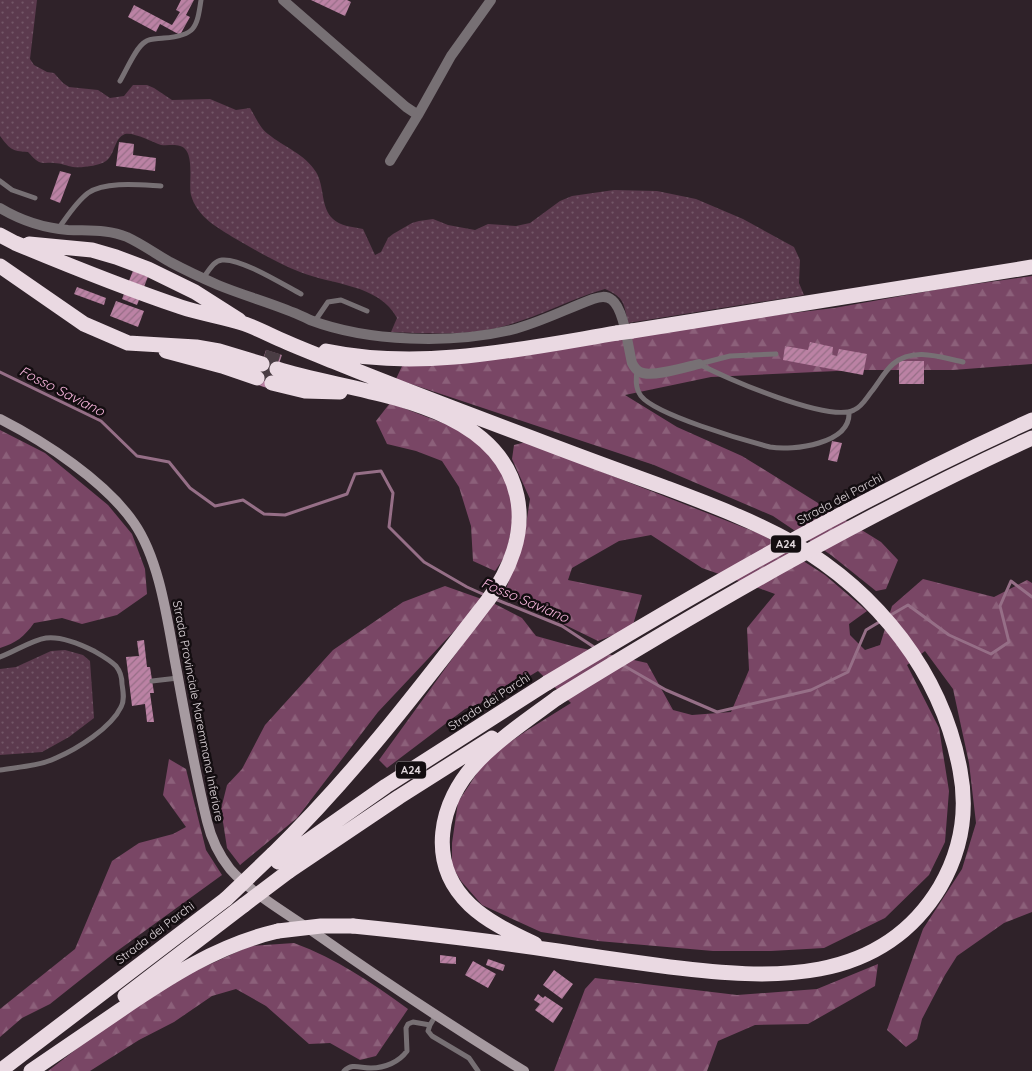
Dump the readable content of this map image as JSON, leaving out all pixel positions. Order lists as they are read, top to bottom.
{
  "streets": {
    "highway": ["Strada dei Parchi", "A24"],
    "main road": ["Strada Provinciale Maremmana Inferiore"]
  },
  "water": ["Fosso Saviano"]
}
